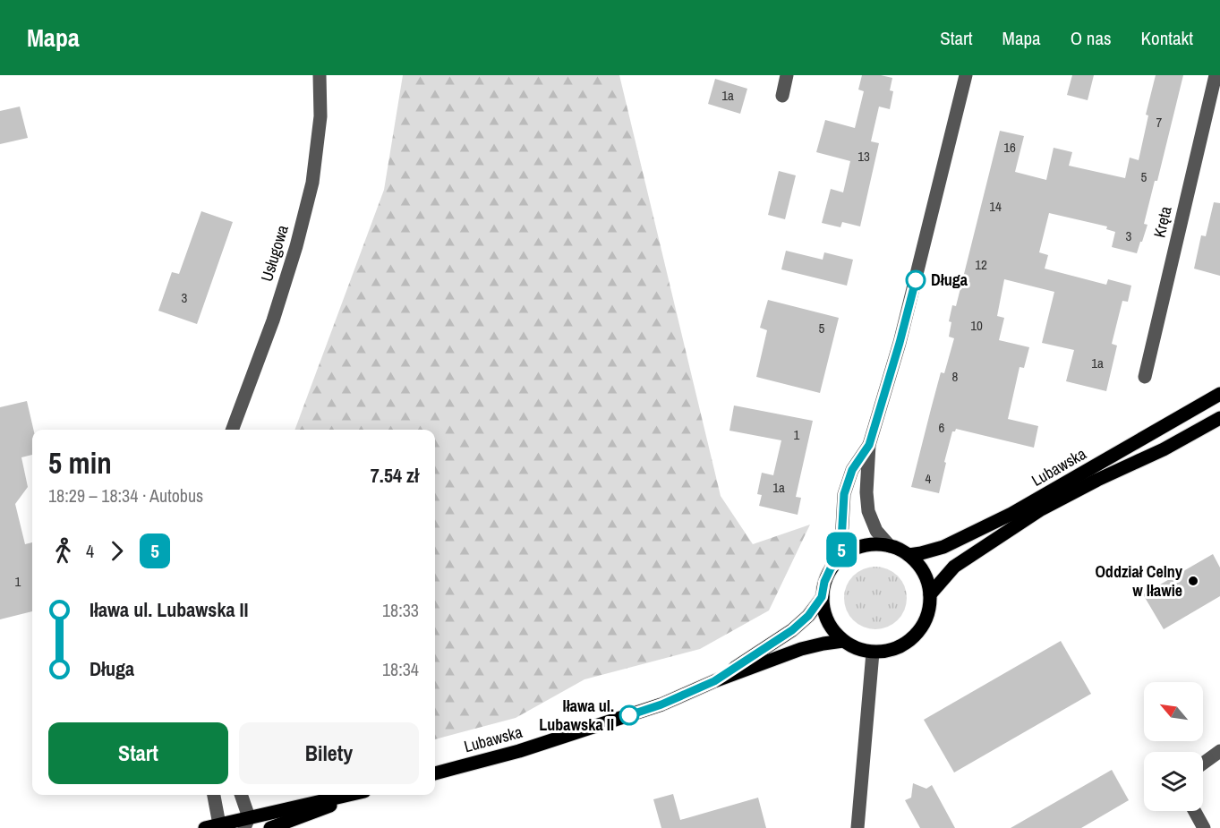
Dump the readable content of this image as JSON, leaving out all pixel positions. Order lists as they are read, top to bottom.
{
  "streets": {
    "main road": ["Lubawska"],
    "street": ["Kręta", "Usługowa"]
  },
  "places": ["Długa", "Oddział Celny w Iławie", "Iława ul. Lubawska II"],
  "lines": ["bus line 5"],
  "house_numbers": [
    "1a",
    "7",
    "16",
    "13",
    "5",
    "14",
    "3",
    "12",
    "3",
    "10",
    "5",
    "1a",
    "8",
    "6",
    "1",
    "4",
    "1a",
    "1"
  ],
  "north": "top left",
  "page": {
    "header": "Mapa",
    "nav": [
      "Start",
      "Mapa",
      "O nas",
      "Kontakt"
    ],
    "on_map": "5",
    "heading": ["5 min", "18:29 – 18:34 · Autobus", "7.54 zł"],
    "legs": ["4", "5"],
    "list": [
      {
        "name": "Iława ul. Lubawska II",
        "value": "18:33"
      },
      {
        "name": "Długa",
        "value": "18:34"
      }
    ],
    "buttons": ["Start", "Bilety"]
  }
}
